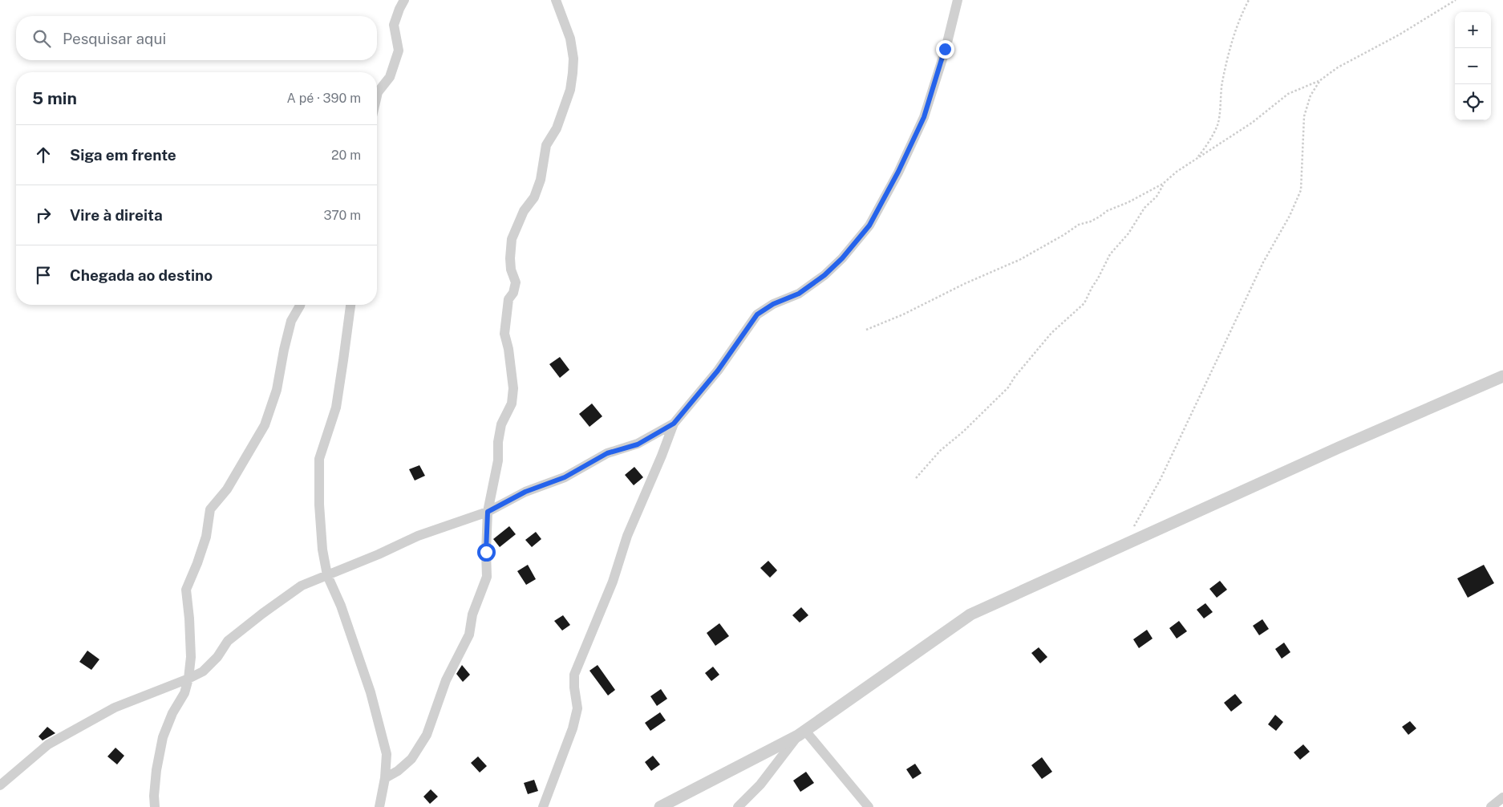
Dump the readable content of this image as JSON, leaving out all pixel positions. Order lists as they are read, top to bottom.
{
  "page": {
    "map_buttons": ["+", "−"],
    "search": "Pesquisar aqui",
    "heading": ["5 min", "A pé · 390 m"],
    "list": [
      ["Siga em frente", "20 m"],
      ["Vire à direita", "370 m"],
      "Chegada ao destino"
    ]
  }
}
